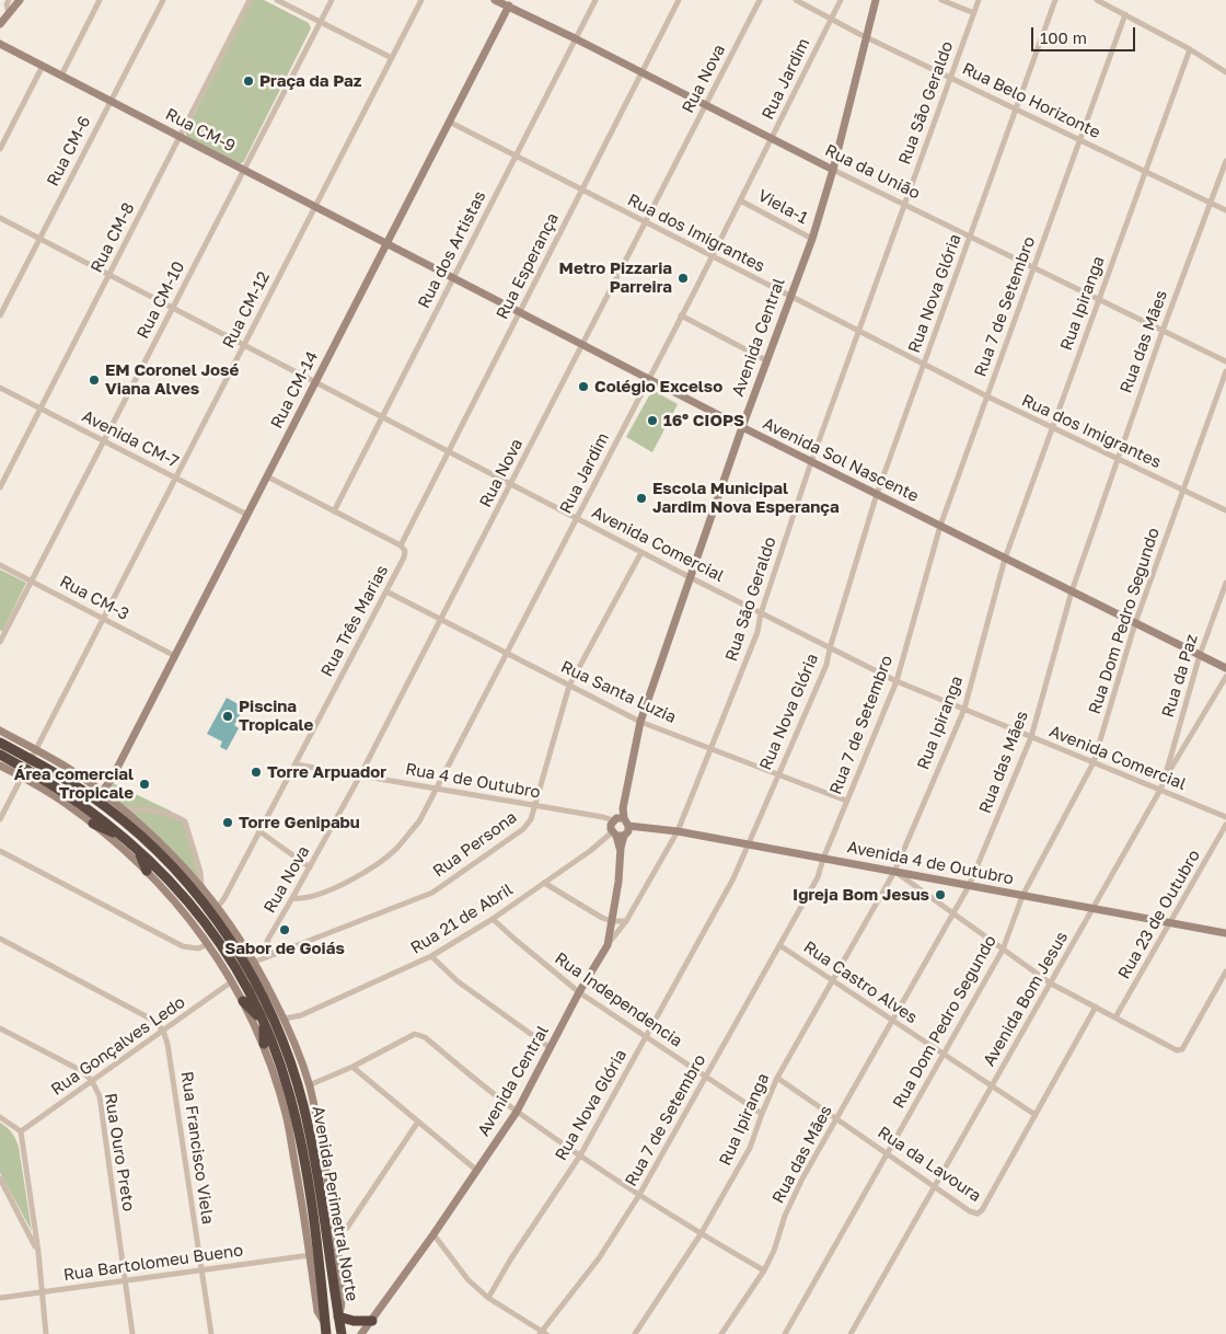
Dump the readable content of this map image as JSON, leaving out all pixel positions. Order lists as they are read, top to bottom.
{
  "streets": {
    "highway": ["Avenida Perimetral Norte"],
    "street": [
      "Rua Nova",
      "Rua Jardim",
      "Rua Belo Horizonte",
      "Rua São Geraldo",
      "Rua CM-9",
      "Rua CM-6",
      "Rua da União",
      "Viela-1",
      "Rua dos Imigrantes",
      "Rua CM-8",
      "Rua dos Artistas",
      "Rua Esperança",
      "Rua Nova Glória",
      "Rua CM-10",
      "Rua Ipiranga",
      "Rua 7 de Setembro",
      "Rua CM-12",
      "Avenida Central",
      "Rua das Mães",
      "Rua CM-14",
      "Avenida CM-7",
      "Avenida Sol Nascente",
      "Avenida Comercial",
      "Rua CM-3",
      "Rua Três Marias",
      "Rua Dom Pedro Segundo",
      "Rua da Paz",
      "Rua Santa Luzia",
      "Rua 4 de Outubro",
      "Rua Persona",
      "Avenida 4 de Outubro",
      "Rua 23 de Outubro",
      "Rua 21 de Abril",
      "Rua Castro Alves",
      "Avenida Bom Jesus",
      "Rua Independencia",
      "Rua Gonçalves Ledo",
      "Rua Francisco Viela",
      "Rua Ouro Preto",
      "Rua da Lavoura",
      "Rua Bartolomeu Bueno"
    ]
  },
  "crossings": [
    ["Rua Nova", "Rua Jardim"],
    ["Rua Nova", "Rua da União"],
    ["Rua Nova", "Rua dos Imigrantes"],
    ["Rua Nova", "Avenida Sol Nascente"],
    ["Rua Nova", "Avenida Comercial"],
    ["Rua Nova", "Rua Santa Luzia"],
    ["Rua Nova", "Rua 4 de Outubro"],
    ["Rua Nova", "Rua Persona"],
    ["Rua Jardim", "Rua Belo Horizonte"],
    ["Rua Jardim", "Rua da União"],
    ["Rua Jardim", "Viela-1"],
    ["Rua Jardim", "Rua dos Imigrantes"],
    ["Rua Jardim", "Avenida Sol Nascente"],
    ["Rua Jardim", "Avenida Comercial"],
    ["Rua Jardim", "Rua Santa Luzia"],
    ["Rua Jardim", "Rua 4 de Outubro"],
    ["Rua Belo Horizonte", "Rua São Geraldo"],
    ["Rua Belo Horizonte", "Rua Nova Glória"],
    ["Rua Belo Horizonte", "Rua Ipiranga"],
    ["Rua Belo Horizonte", "Rua 7 de Setembro"],
    ["Rua Belo Horizonte", "Avenida Central"],
    ["Rua Belo Horizonte", "Rua das Mães"],
    ["Rua São Geraldo", "Rua da União"],
    ["Rua São Geraldo", "Rua dos Imigrantes"],
    ["Rua São Geraldo", "Avenida Central"],
    ["Rua São Geraldo", "Avenida Sol Nascente"],
    ["Rua São Geraldo", "Avenida Comercial"],
    ["Rua São Geraldo", "Rua Santa Luzia"],
    ["Rua São Geraldo", "Avenida 4 de Outubro"],
    ["Rua CM-9", "Rua CM-6"],
    ["Rua CM-9", "Rua CM-8"],
    ["Rua CM-9", "Rua CM-10"],
    ["Rua CM-9", "Rua CM-12"],
    ["Rua CM-9", "Rua CM-14"],
    ["Rua CM-9", "Avenida Sol Nascente"],
    ["Rua CM-6", "Avenida Comercial"],
    ["Rua da União", "Rua dos Artistas"],
    ["Rua da União", "Rua Esperança"],
    ["Rua da União", "Rua Nova Glória"],
    ["Rua da União", "Rua Ipiranga"],
    ["Rua da União", "Rua 7 de Setembro"],
    ["Rua da União", "Avenida Central"],
    ["Rua da União", "Rua das Mães"],
    ["Rua da União", "Rua CM-14"],
    ["Viela-1", "Avenida Central"],
    ["Rua dos Imigrantes", "Rua dos Artistas"],
    ["Rua dos Imigrantes", "Rua Esperança"],
    ["Rua dos Imigrantes", "Rua Nova Glória"],
    ["Rua dos Imigrantes", "Rua Ipiranga"],
    ["Rua dos Imigrantes", "Rua 7 de Setembro"],
    ["Rua dos Imigrantes", "Avenida Central"],
    ["Rua dos Imigrantes", "Rua das Mães"],
    ["Rua dos Imigrantes", "Rua CM-14"],
    ["Rua dos Imigrantes", "Rua Dom Pedro Segundo"],
    ["Rua CM-8", "Avenida CM-7"],
    ["Rua CM-8", "Avenida Comercial"],
    ["Rua dos Artistas", "Avenida Sol Nascente"],
    ["Rua dos Artistas", "Avenida Comercial"],
    ["Rua Esperança", "Avenida Sol Nascente"],
    ["Rua Esperança", "Avenida Comercial"],
    ["Rua Esperança", "Rua Três Marias"],
    ["Rua Nova Glória", "Avenida Sol Nascente"],
    ["Rua Nova Glória", "Avenida Comercial"],
    ["Rua Nova Glória", "Rua Santa Luzia"],
    ["Rua Nova Glória", "Avenida 4 de Outubro"],
    ["Rua Nova Glória", "Rua Independencia"],
    ["Rua CM-10", "Avenida CM-7"],
    ["Rua CM-10", "Avenida Comercial"],
    ["Rua CM-10", "Rua CM-3"],
    ["Rua Ipiranga", "Avenida Sol Nascente"],
    ["Rua Ipiranga", "Avenida Comercial"],
    ["Rua Ipiranga", "Avenida 4 de Outubro"],
    ["Rua Ipiranga", "Rua Castro Alves"],
    ["Rua Ipiranga", "Rua Independencia"],
    ["Rua Ipiranga", "Rua da Lavoura"],
    ["Rua 7 de Setembro", "Avenida Sol Nascente"],
    ["Rua 7 de Setembro", "Avenida Comercial"],
    ["Rua 7 de Setembro", "Rua Santa Luzia"],
    ["Rua 7 de Setembro", "Avenida 4 de Outubro"],
    ["Rua 7 de Setembro", "Rua Castro Alves"],
    ["Rua 7 de Setembro", "Rua Independencia"],
    ["Rua CM-12", "Avenida CM-7"],
    ["Rua CM-12", "Avenida Comercial"],
    ["Rua CM-12", "Rua CM-3"],
    ["Rua CM-12", "Avenida Perimetral Norte"],
    ["Avenida Central", "Avenida Sol Nascente"],
    ["Avenida Central", "Avenida Comercial"],
    ["Avenida Central", "Rua Santa Luzia"],
    ["Avenida Central", "Rua 4 de Outubro"],
    ["Avenida Central", "Avenida 4 de Outubro"],
    ["Avenida Central", "Rua 21 de Abril"],
    ["Avenida Central", "Rua Independencia"],
    ["Rua das Mães", "Avenida Sol Nascente"],
    ["Rua das Mães", "Avenida Comercial"],
    ["Rua das Mães", "Avenida 4 de Outubro"],
    ["Rua das Mães", "Rua Castro Alves"],
    ["Rua das Mães", "Rua da Lavoura"],
    ["Rua CM-14", "Avenida CM-7"],
    ["Rua CM-14", "Avenida Sol Nascente"],
    ["Rua CM-14", "Avenida Comercial"],
    ["Rua CM-14", "Rua CM-3"],
    ["Avenida Sol Nascente", "Rua Dom Pedro Segundo"],
    ["Avenida Sol Nascente", "Rua da Paz"],
    ["Avenida Comercial", "Rua Dom Pedro Segundo"],
    ["Avenida Comercial", "Rua Persona"],
    ["Avenida Comercial", "Avenida Bom Jesus"],
    ["Rua Três Marias", "Rua Santa Luzia"],
    ["Rua Três Marias", "Rua 4 de Outubro"],
    ["Rua Dom Pedro Segundo", "Avenida 4 de Outubro"],
    ["Rua Dom Pedro Segundo", "Rua Castro Alves"],
    ["Rua Dom Pedro Segundo", "Rua da Lavoura"],
    ["Rua da Paz", "Avenida Bom Jesus"],
    ["Rua Santa Luzia", "Rua Persona"],
    ["Rua 4 de Outubro", "Rua Persona"],
    ["Rua 4 de Outubro", "Avenida 4 de Outubro"],
    ["Avenida 4 de Outubro", "Rua 23 de Outubro"],
    ["Avenida 4 de Outubro", "Avenida Bom Jesus"],
    ["Rua 21 de Abril", "Rua Independencia"],
    ["Rua Castro Alves", "Avenida Bom Jesus"],
    ["Rua Castro Alves", "Rua da Lavoura"],
    ["Avenida Bom Jesus", "Rua da Lavoura"],
    ["Rua Gonçalves Ledo", "Rua Francisco Viela"],
    ["Rua Gonçalves Ledo", "Rua Ouro Preto"],
    ["Rua Francisco Viela", "Rua Bartolomeu Bueno"],
    ["Rua Ouro Preto", "Rua Bartolomeu Bueno"]
  ],
  "places": [
    "Praça da Paz",
    "Metro Pizzaria Parreira",
    "EM Coronel José Viana Alves",
    "Colégio Excelso",
    "16º CIOPS",
    "Escola Municipal Jardim Nova Esperança",
    "Piscina Tropicale",
    "Torre Arpuador",
    "Área comercial Tropicale",
    "Torre Genipabu",
    "Igreja Bom Jesus",
    "Sabor de Goiás"
  ],
  "scale_bar": "100 m"
}
